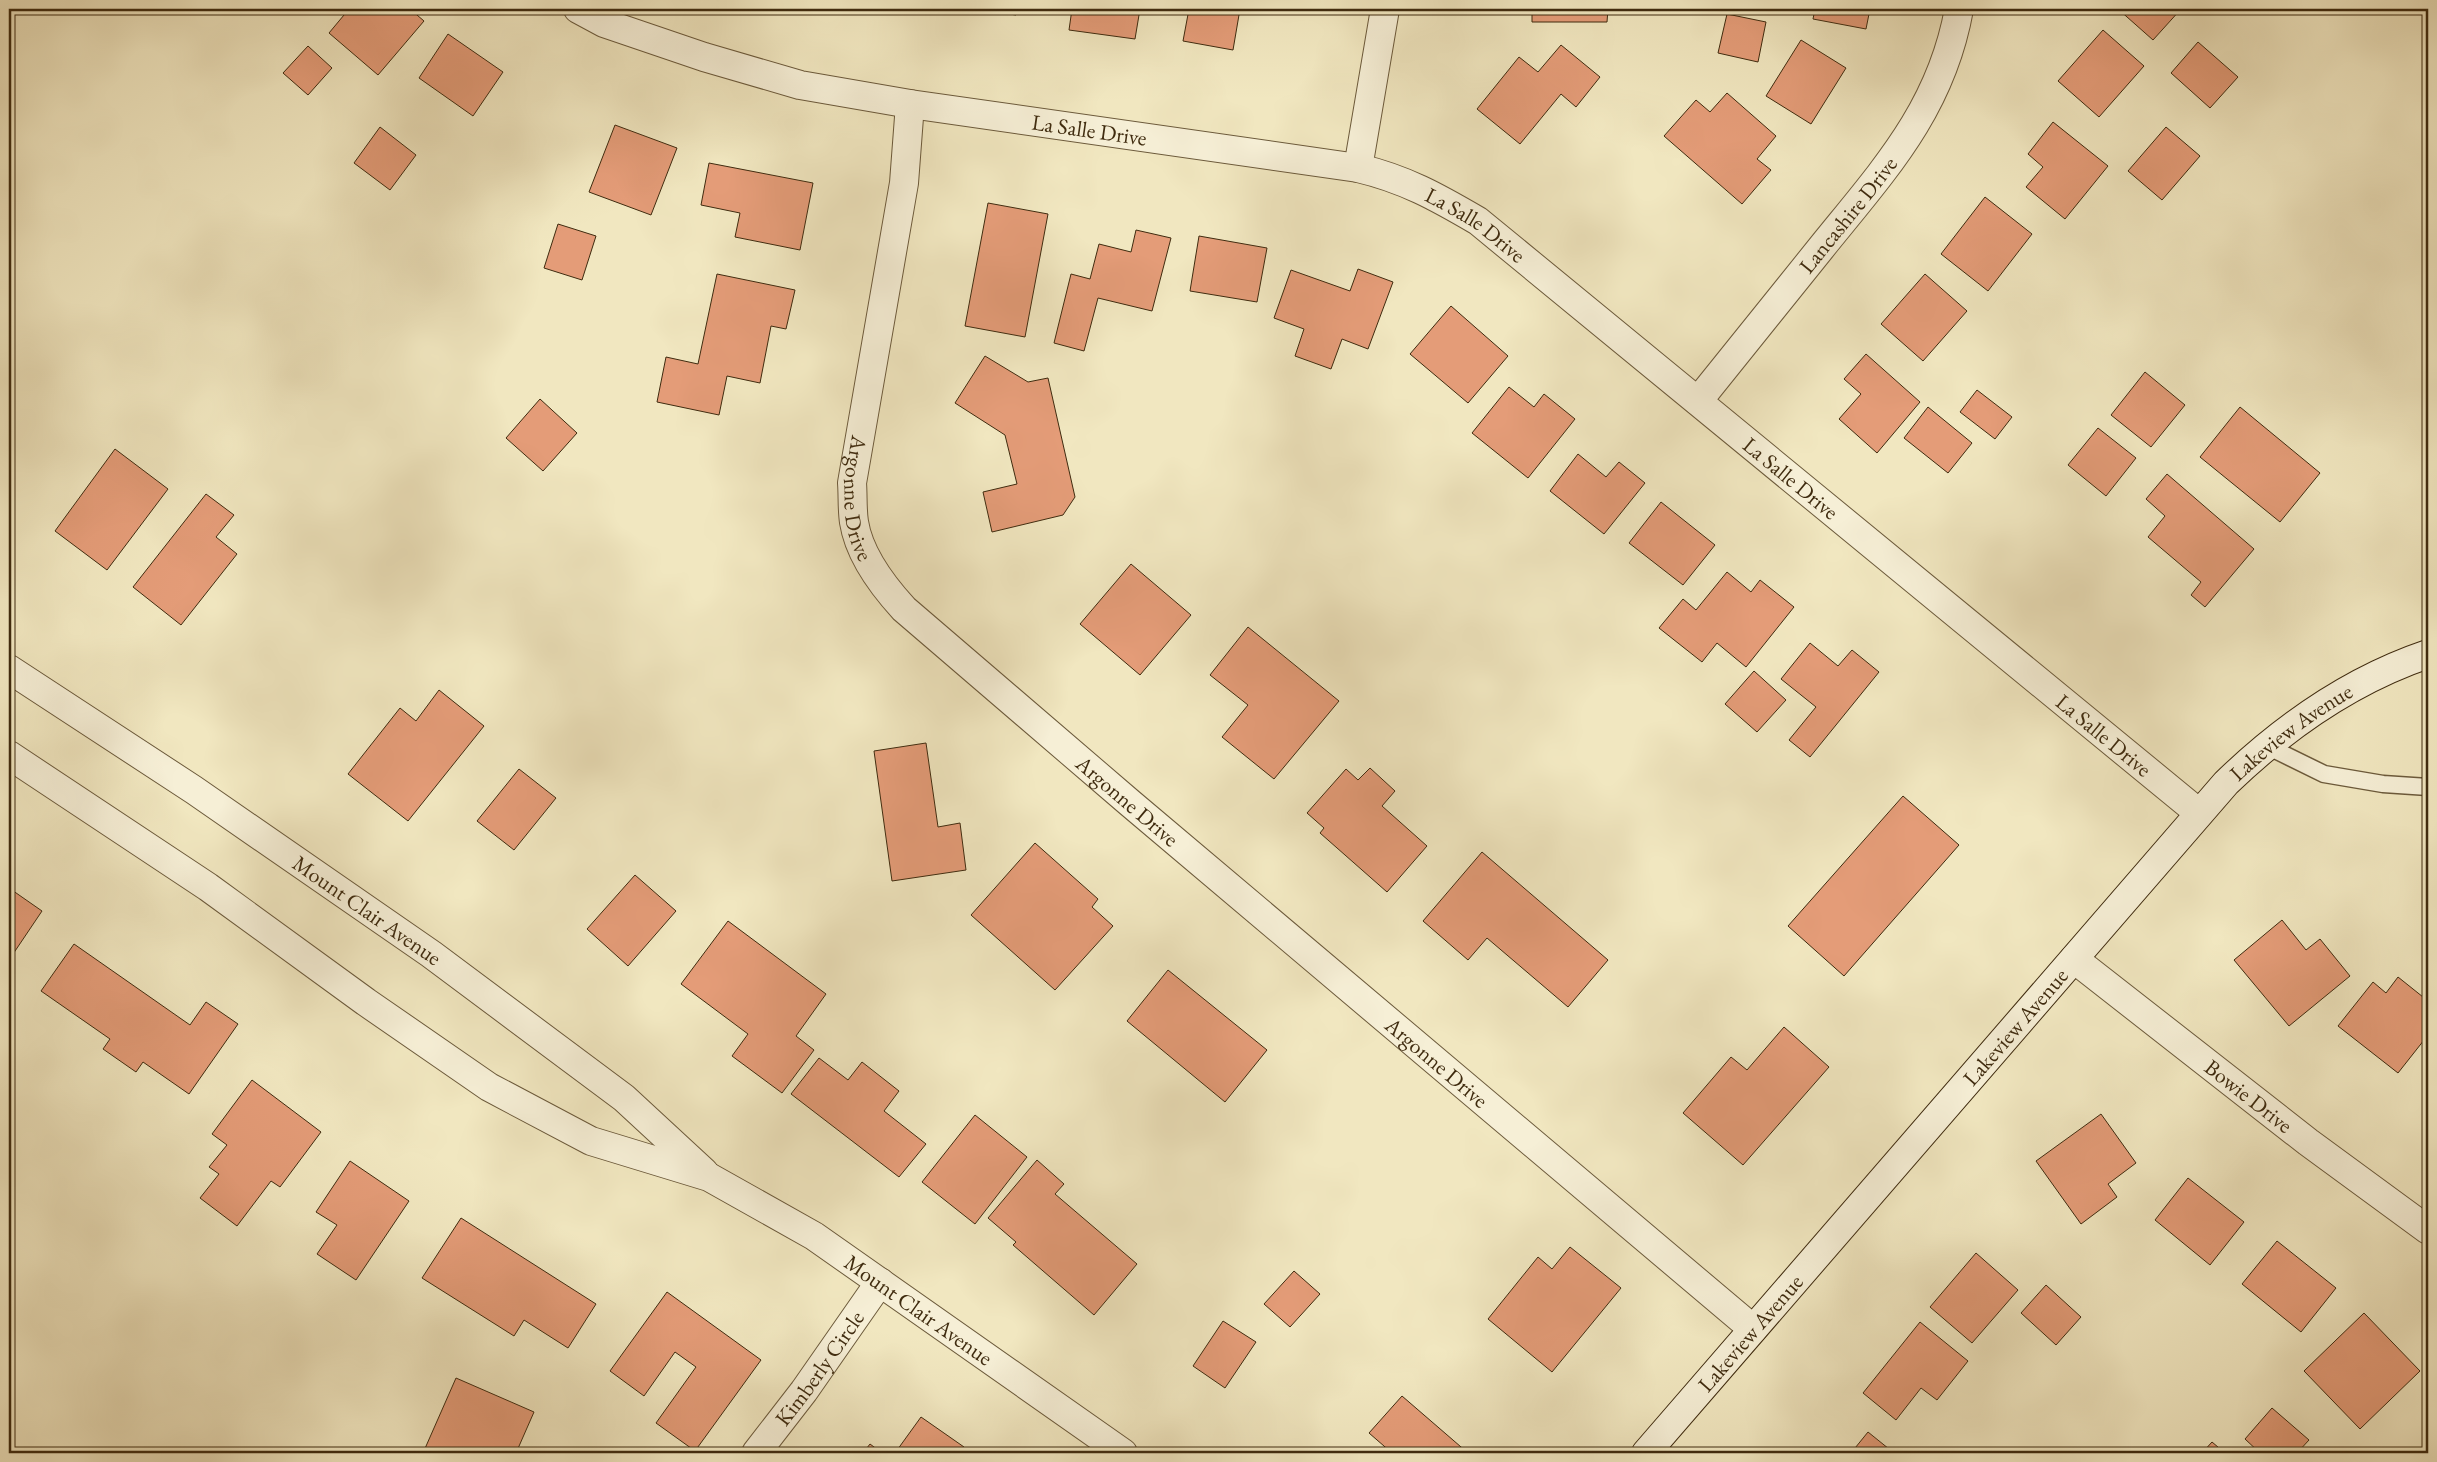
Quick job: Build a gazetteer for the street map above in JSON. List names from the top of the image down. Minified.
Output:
{"streets":{"street":["La Salle Drive","Lancashire Drive","Argonne Drive","Lakeview Avenue","Mount Clair Avenue","Bowie Drive","Kimberly Circle"]},"crossings":[["La Salle Drive","Lancashire Drive"],["La Salle Drive","Argonne Drive"],["La Salle Drive","Lakeview Avenue"],["Argonne Drive","Lakeview Avenue"],["Lakeview Avenue","Bowie Drive"],["Mount Clair Avenue","Kimberly Circle"]]}
